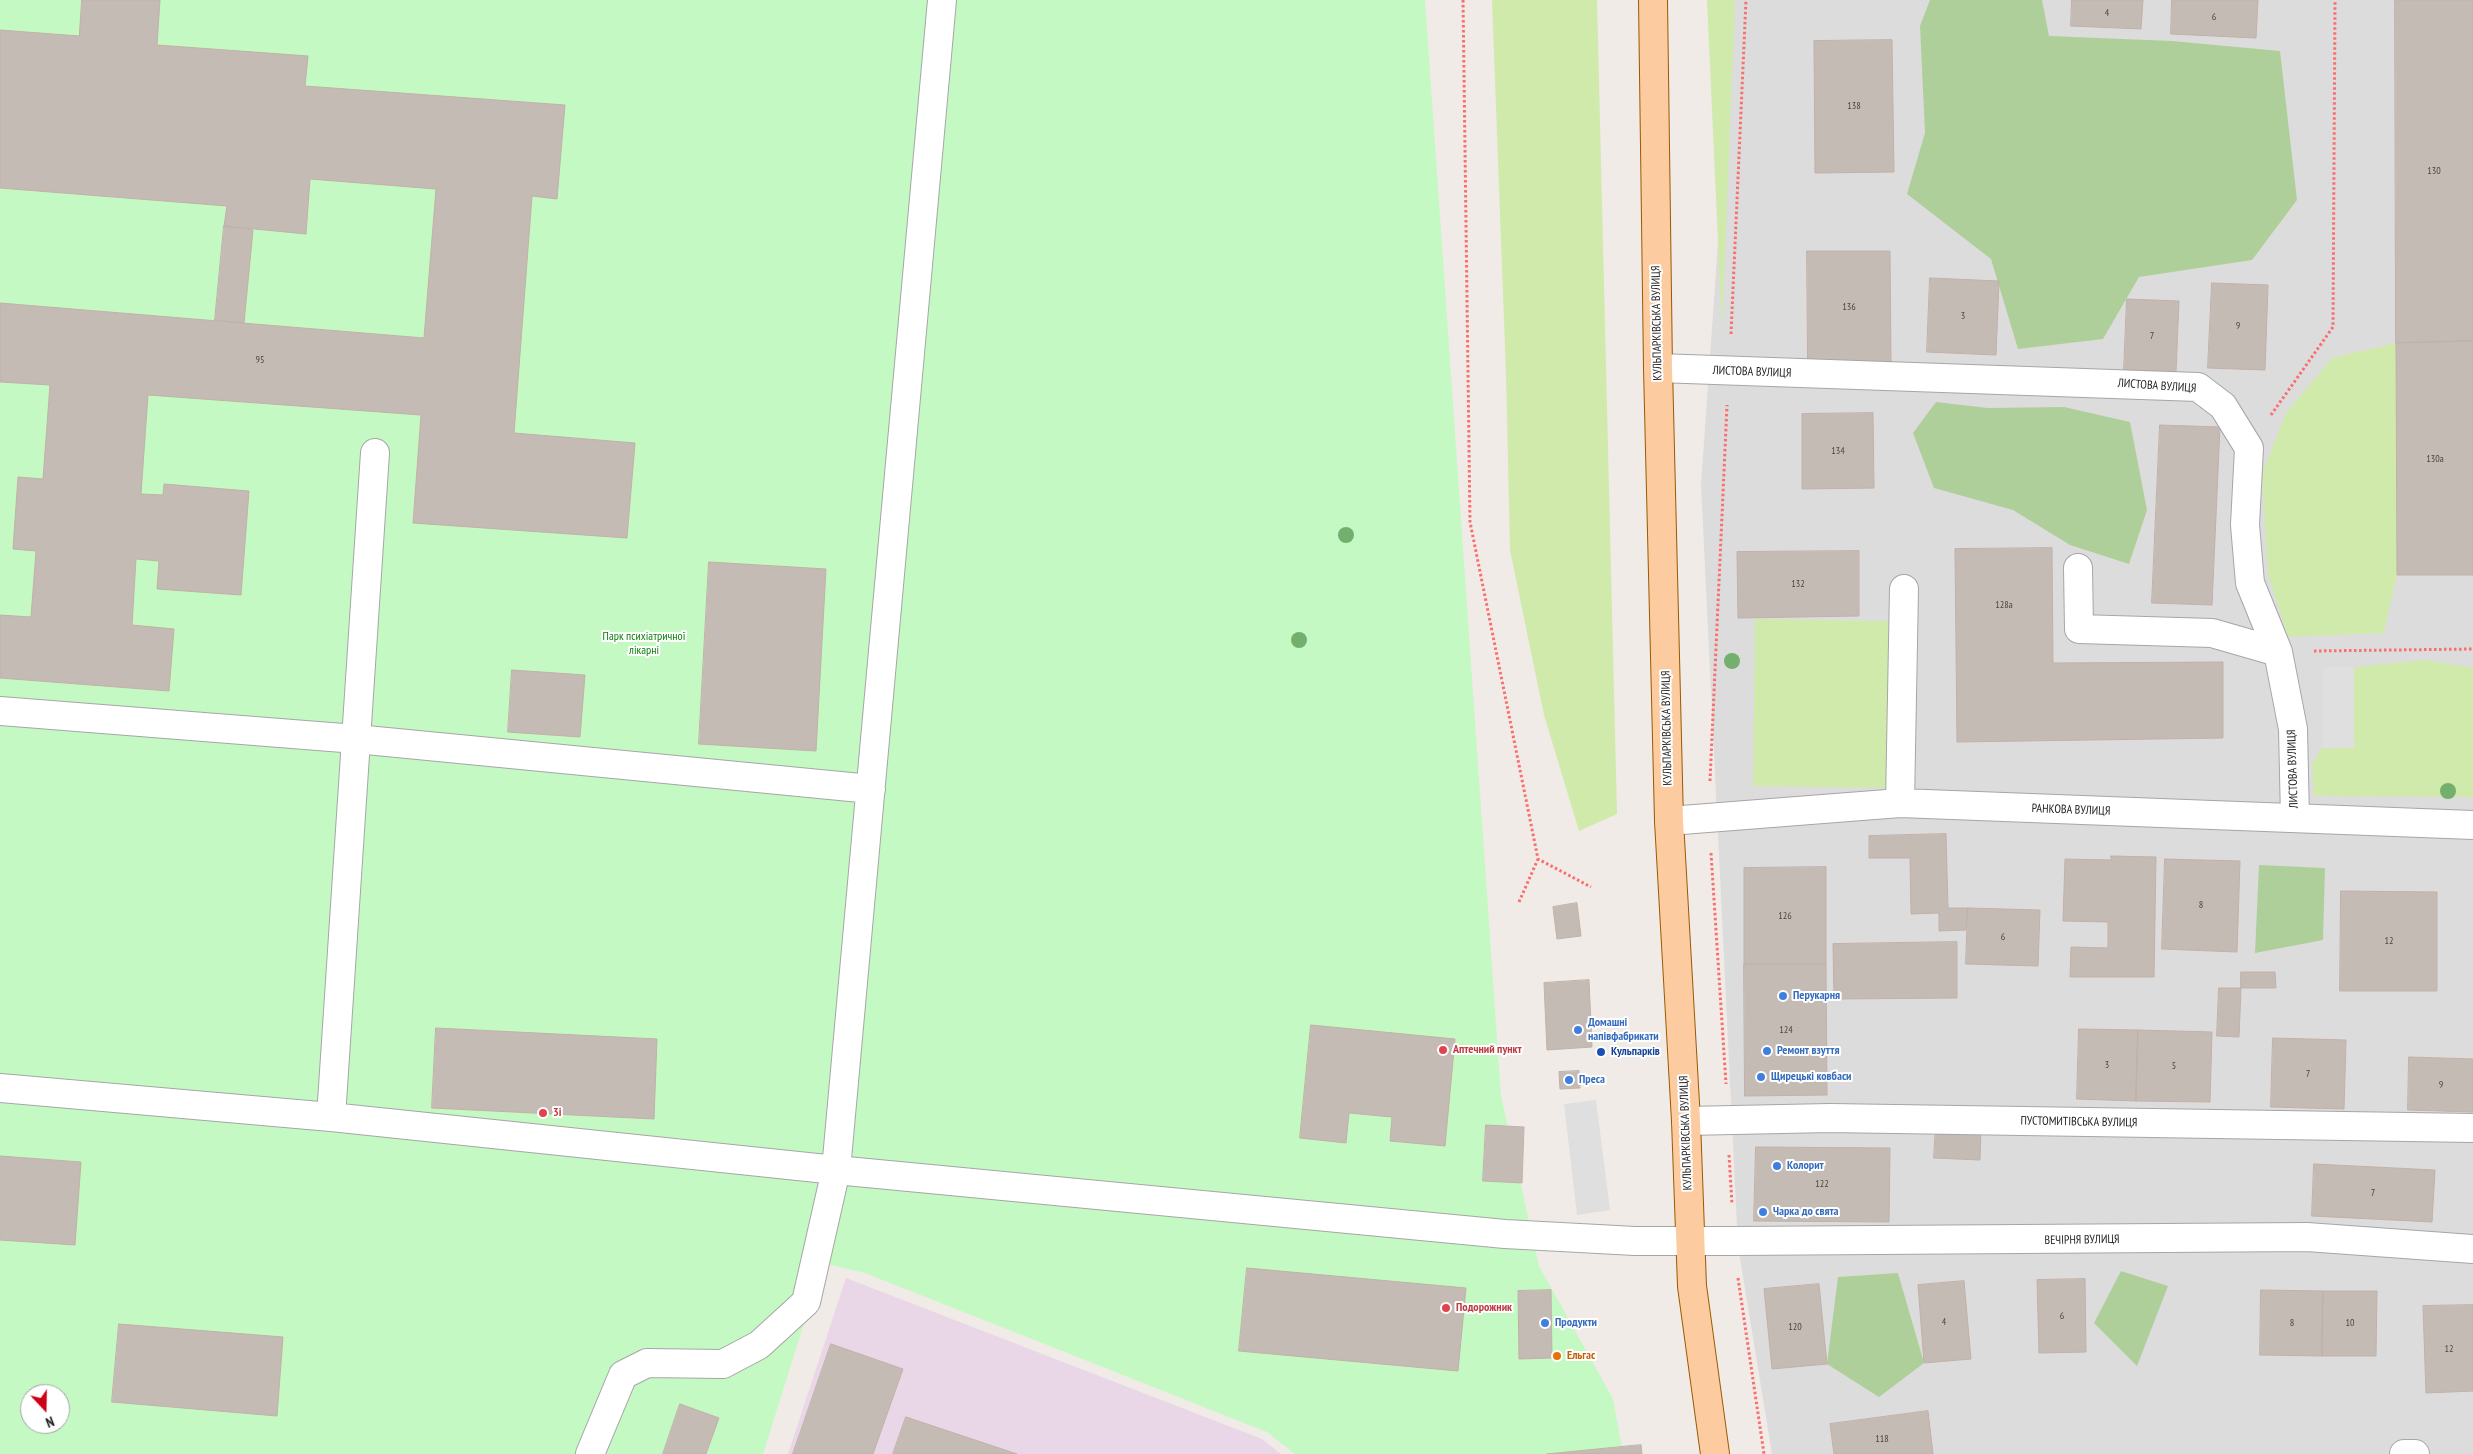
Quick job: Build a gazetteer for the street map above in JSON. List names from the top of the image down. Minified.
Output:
{"streets":{"main road":["КУЛЬПАРКІВСЬКА ВУЛИЦЯ"],"street":["ЛИСТОВА ВУЛИЦЯ","РАНКОВА ВУЛИЦЯ","ПУСТОМИТІВСЬКА ВУЛИЦЯ","ВЕЧІРНЯ ВУЛИЦЯ"]},"crossings":[["КУЛЬПАРКІВСЬКА ВУЛИЦЯ","ЛИСТОВА ВУЛИЦЯ"],["КУЛЬПАРКІВСЬКА ВУЛИЦЯ","РАНКОВА ВУЛИЦЯ"],["КУЛЬПАРКІВСЬКА ВУЛИЦЯ","ПУСТОМИТІВСЬКА ВУЛИЦЯ"],["КУЛЬПАРКІВСЬКА ВУЛИЦЯ","ВЕЧІРНЯ ВУЛИЦЯ"],["ЛИСТОВА ВУЛИЦЯ","РАНКОВА ВУЛИЦЯ"]],"parks":["Парк психіатричної лікарні"],"places":["Перукарня","Домашні напівфабрикати","Аптечний пункт","Ремонт взуття","Кульпарків","Щирецькі ковбаси","Преса","3і","Колорит","Чарка до свята","Подорожник","Продукти","Ельгас"],"house_numbers":["4","6","138","130","136","3","9","7","95","134","130а","132","128а","8","126","6","12","124","3","5","7","9","122","7","6","4","8","10","120","12","118"],"north":"bottom"}
